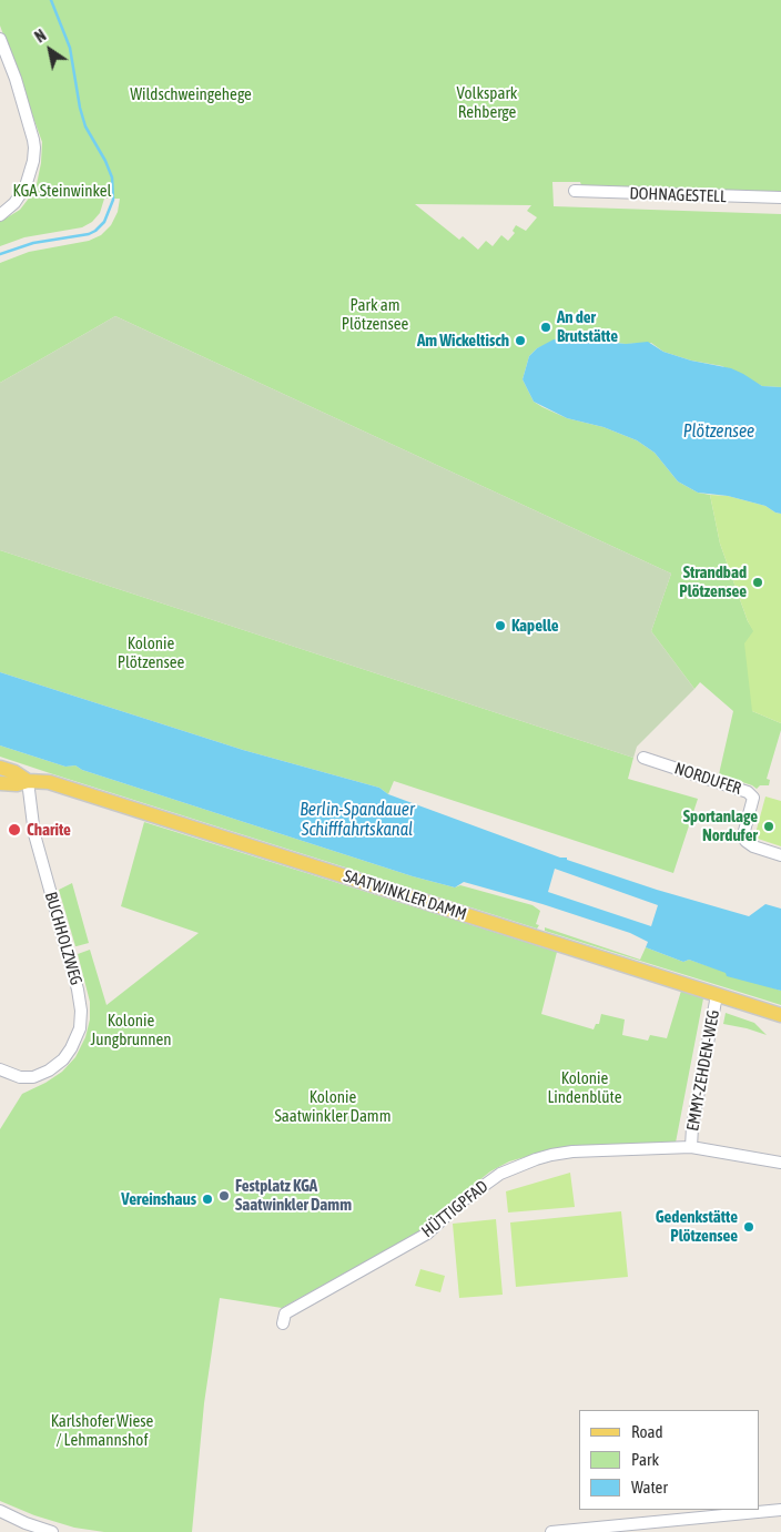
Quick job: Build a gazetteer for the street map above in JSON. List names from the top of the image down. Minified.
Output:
{"streets":{"main road":["SAATWINKLER DAMM"],"street":["DOHNAGESTELL","NORDUFER","BUCHHOLZWEG","EMMY-ZEHDEN-WEG","HÜTTIGPFAD"]},"crossings":[["SAATWINKLER DAMM","BUCHHOLZWEG"],["SAATWINKLER DAMM","EMMY-ZEHDEN-WEG"],["EMMY-ZEHDEN-WEG","HÜTTIGPFAD"]],"water":["Plötzensee","Berlin-Spandauer Schifffahrtskanal"],"parks":["Volkspark Rehberge","Wildschweingehege","KGA Steinwinkel","Park am Plötzensee","Kolonie Plötzensee","Kolonie Jungbrunnen","Kolonie Lindenblüte","Kolonie Saatwinkler Damm","Karlshofer Wiese / Lehmannshof"],"places":["An der Brutstätte","Am Wickeltisch","Strandbad Plötzensee","Kapelle","Sportanlage Nordufer","Charite","Festplatz KGA Saatwinkler Damm","Vereinshaus","Gedenkstätte Plötzensee"],"legend":["Road","Park","Water"],"north":"top left"}
